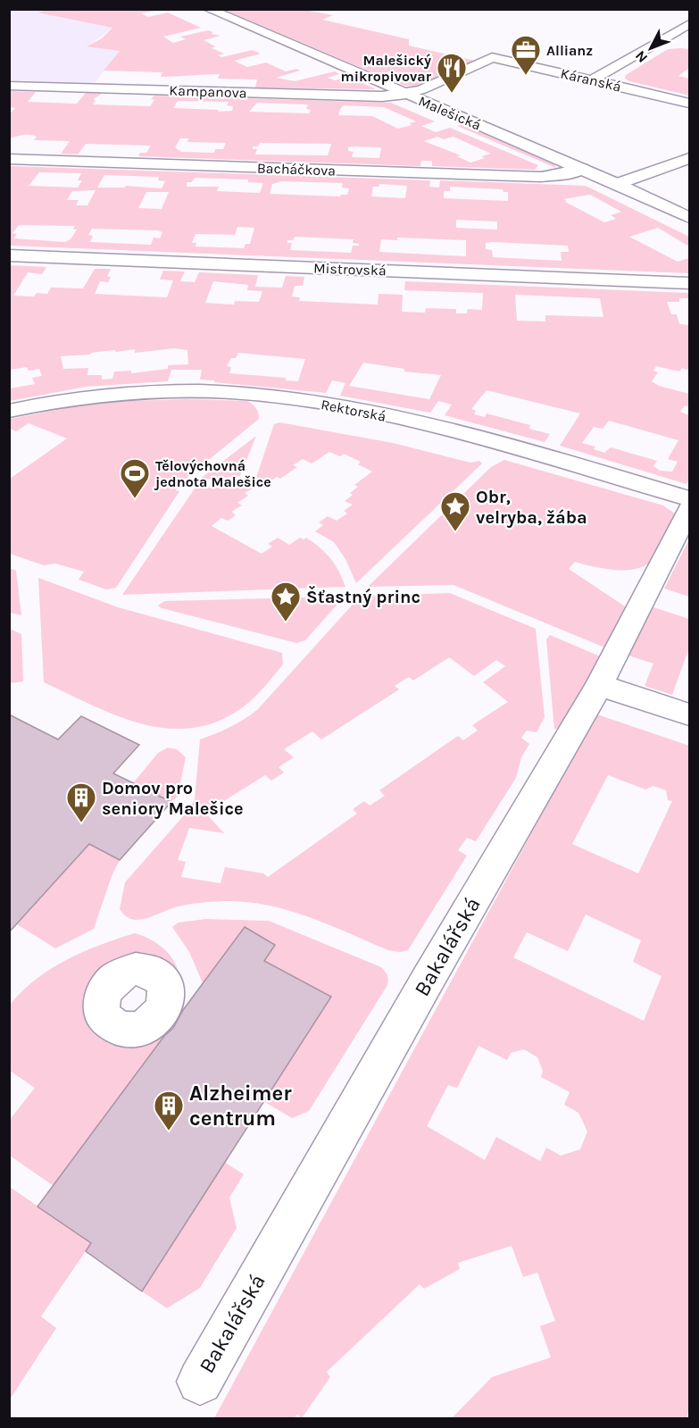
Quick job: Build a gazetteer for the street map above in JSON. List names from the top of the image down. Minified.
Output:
{"streets":{"street":["Káranská","Kampanova","Malešická","Bacháčkova","Mistrovská","Rektorská","Bakalářská"]},"crossings":[["Káranská","Kampanova"],["Kampanova","Malešická"],["Malešická","Bacháčkova"]],"places":{"office":["Allianz"],"restaurant":["Malešický mikropivovar"],"sports":["Tělovýchovná jednota Malešice"],"place":["Obr, velryba, žába","Šťastný princ"],"building":["Domov pro seniory Malešice","Alzheimer centrum"]},"north":"bottom left"}
